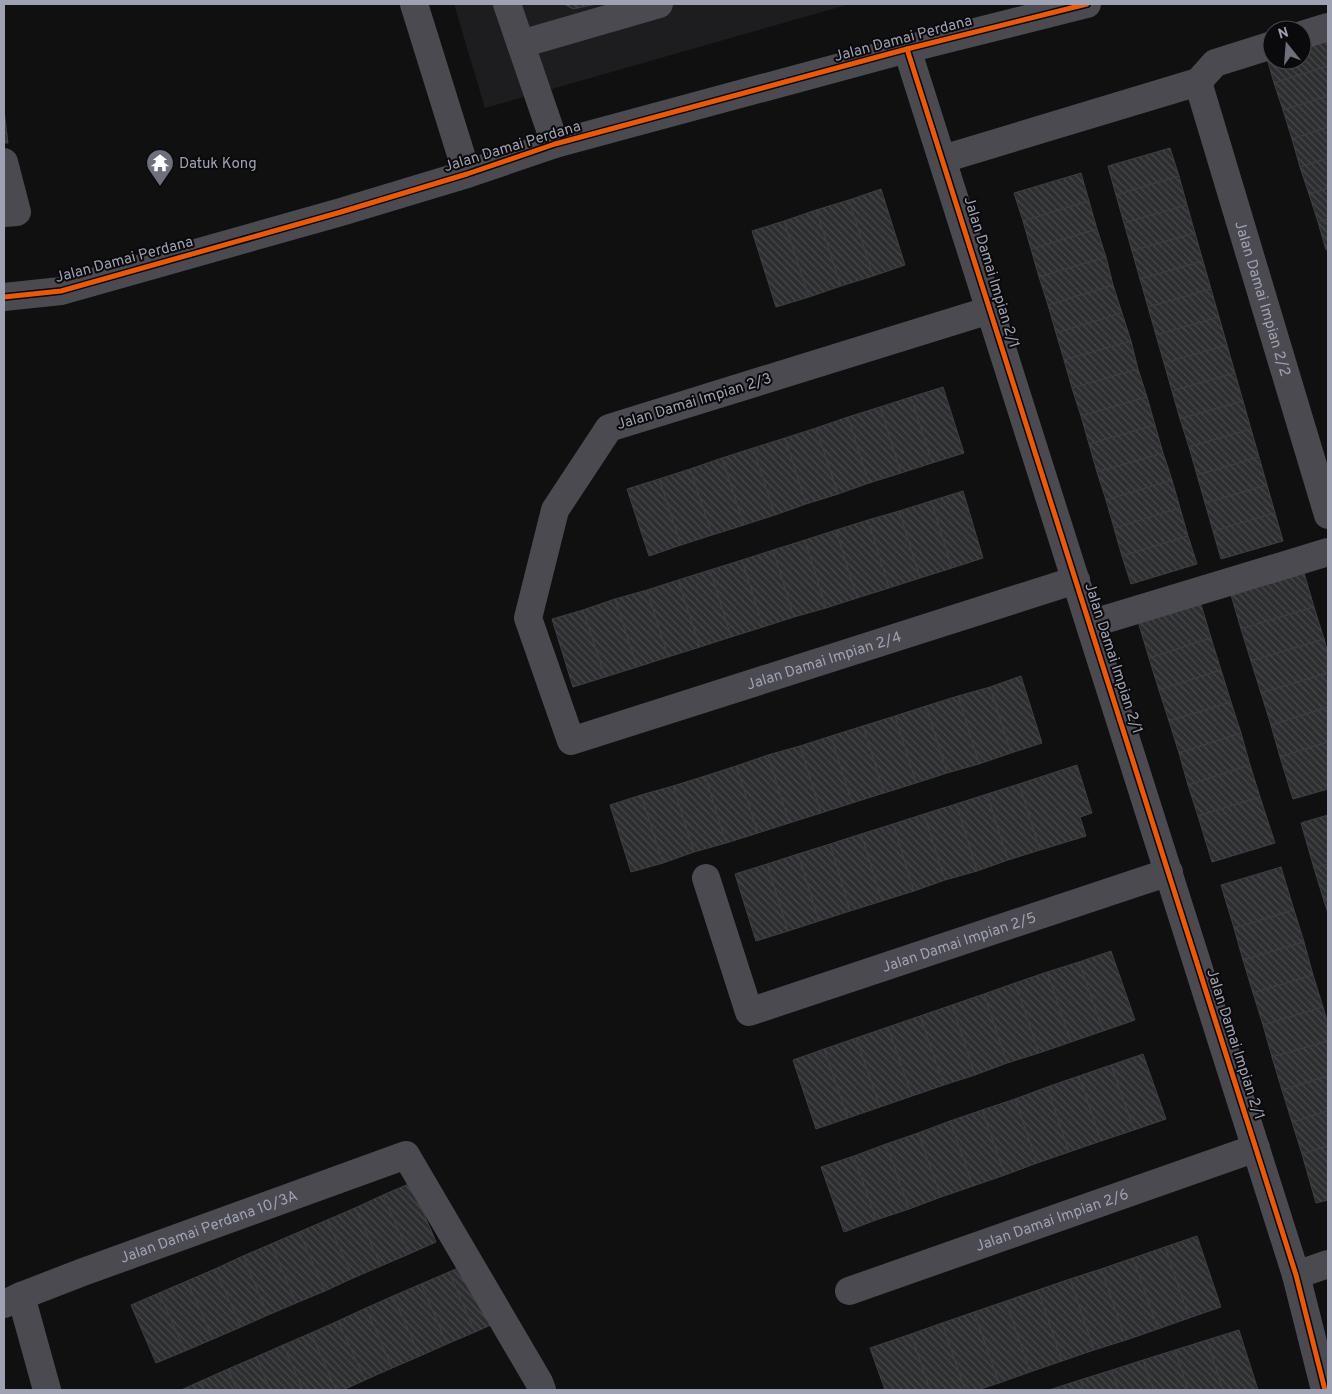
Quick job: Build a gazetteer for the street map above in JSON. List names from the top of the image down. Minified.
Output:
{"streets":{"street":["Jalan Damai Perdana","Jalan Damai Impian 2/1","Jalan Damai Impian 2/2","Jalan Damai Impian 2/3","Jalan Damai Impian 2/4","Jalan Damai Impian 2/5","Jalan Damai Impian 2/6","Jalan Damai Perdana 10/3A"]},"crossings":[["Jalan Damai Perdana","Jalan Damai Impian 2/1"],["Jalan Damai Impian 2/1","Jalan Damai Impian 2/3"],["Jalan Damai Impian 2/1","Jalan Damai Impian 2/4"],["Jalan Damai Impian 2/1","Jalan Damai Impian 2/5"],["Jalan Damai Impian 2/1","Jalan Damai Impian 2/6"],["Jalan Damai Impian 2/3","Jalan Damai Impian 2/4"]],"places":{"temple":["Datuk Kong"]},"north":"top"}
